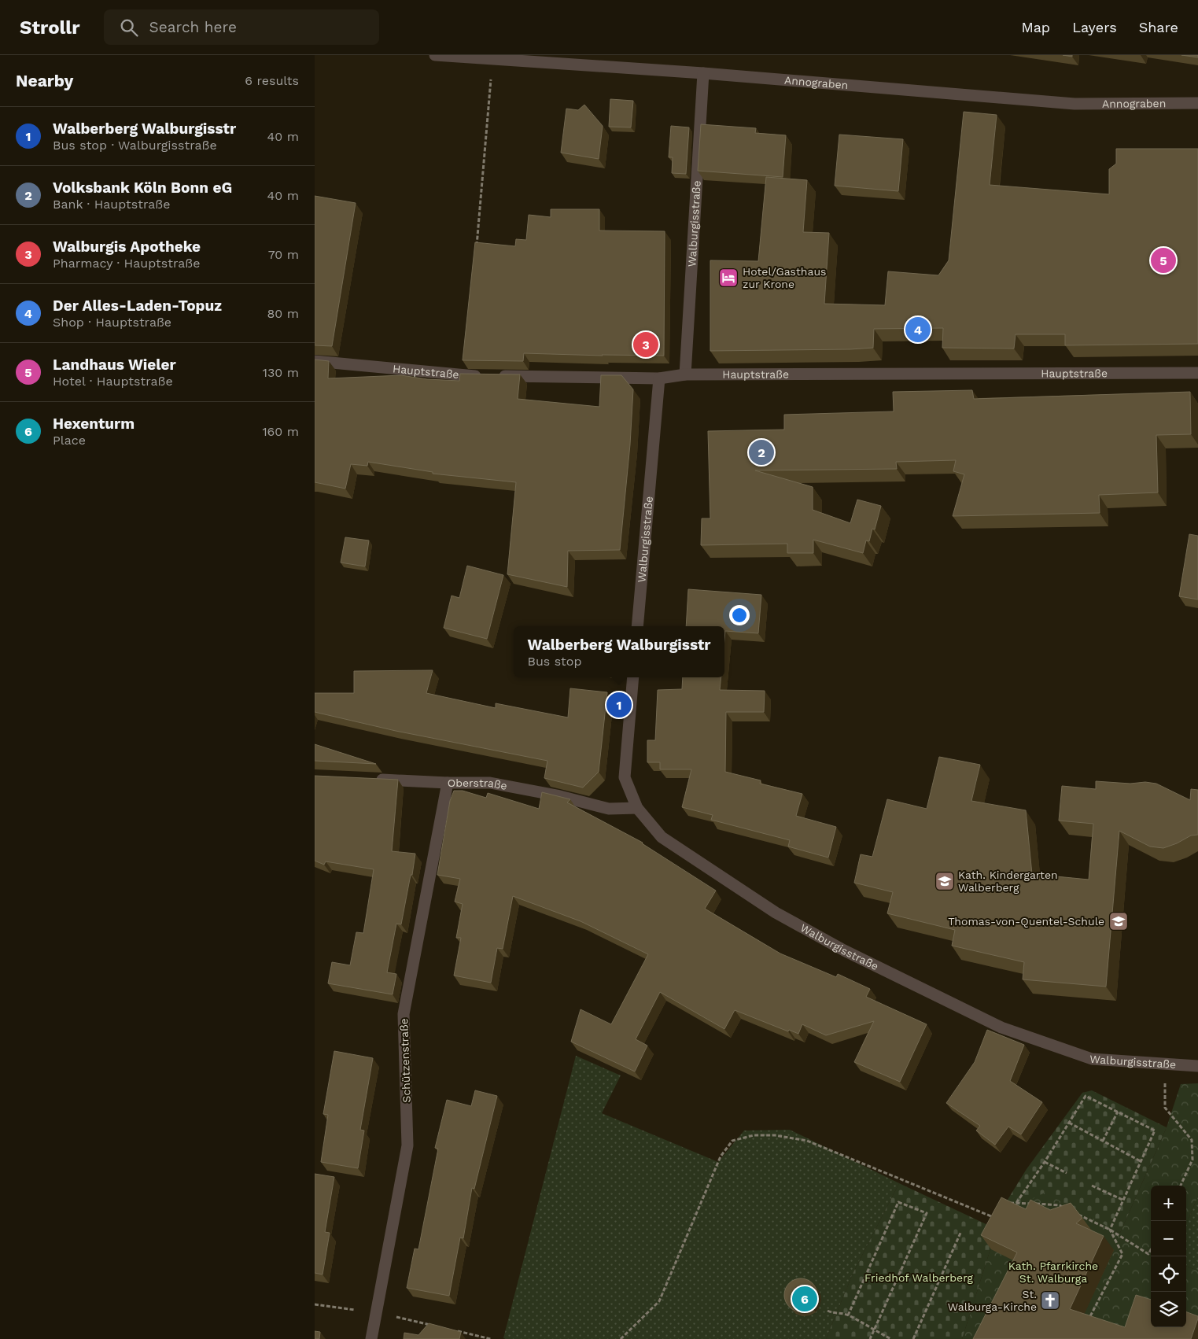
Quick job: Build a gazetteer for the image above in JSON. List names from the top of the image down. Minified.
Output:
{"streets":{"street":["Annograben","Walburgisstraße","Hauptstraße","Oberstraße","Schützenstraße"]},"crossings":[["Annograben","Walburgisstraße"],["Walburgisstraße","Hauptstraße"],["Walburgisstraße","Oberstraße"],["Oberstraße","Schützenstraße"]],"parks":["Kath. Pfarrkirche St. Walburga","Friedhof Walberberg"],"places":{"hotel":["Hotel/Gasthaus zur Krone"],"school or university":["Kath. Kindergarten Walberberg","Thomas-von-Quentel-Schule"],"church":["St. Walburga-Kirche"]},"page":{"header":"Strollr","search":"Search here","nav":["Map","Layers","Share"],"heading":["Nearby","6 results"],"list":[{"mark":"1","name":"Walberberg Walburgisstr","note":"Bus stop · Walburgisstraße","value":"40 m"},{"mark":"2","name":"Volksbank Köln Bonn eG","note":"Bank · Hauptstraße","value":"40 m"},{"mark":"3","name":"Walburgis Apotheke","note":"Pharmacy · Hauptstraße","value":"70 m"},{"mark":"4","name":"Der Alles-Laden-Topuz","note":"Shop · Hauptstraße","value":"80 m"},{"mark":"5","name":"Landhaus Wieler","note":"Hotel · Hauptstraße","value":"130 m"},{"mark":"6","name":"Hexenturm","note":"Place","value":"160 m"}],"pins":["5","4","3","2","1","6"],"popup":["Walberberg Walburgisstr","Bus stop"],"map_buttons":["+","−"]}}
